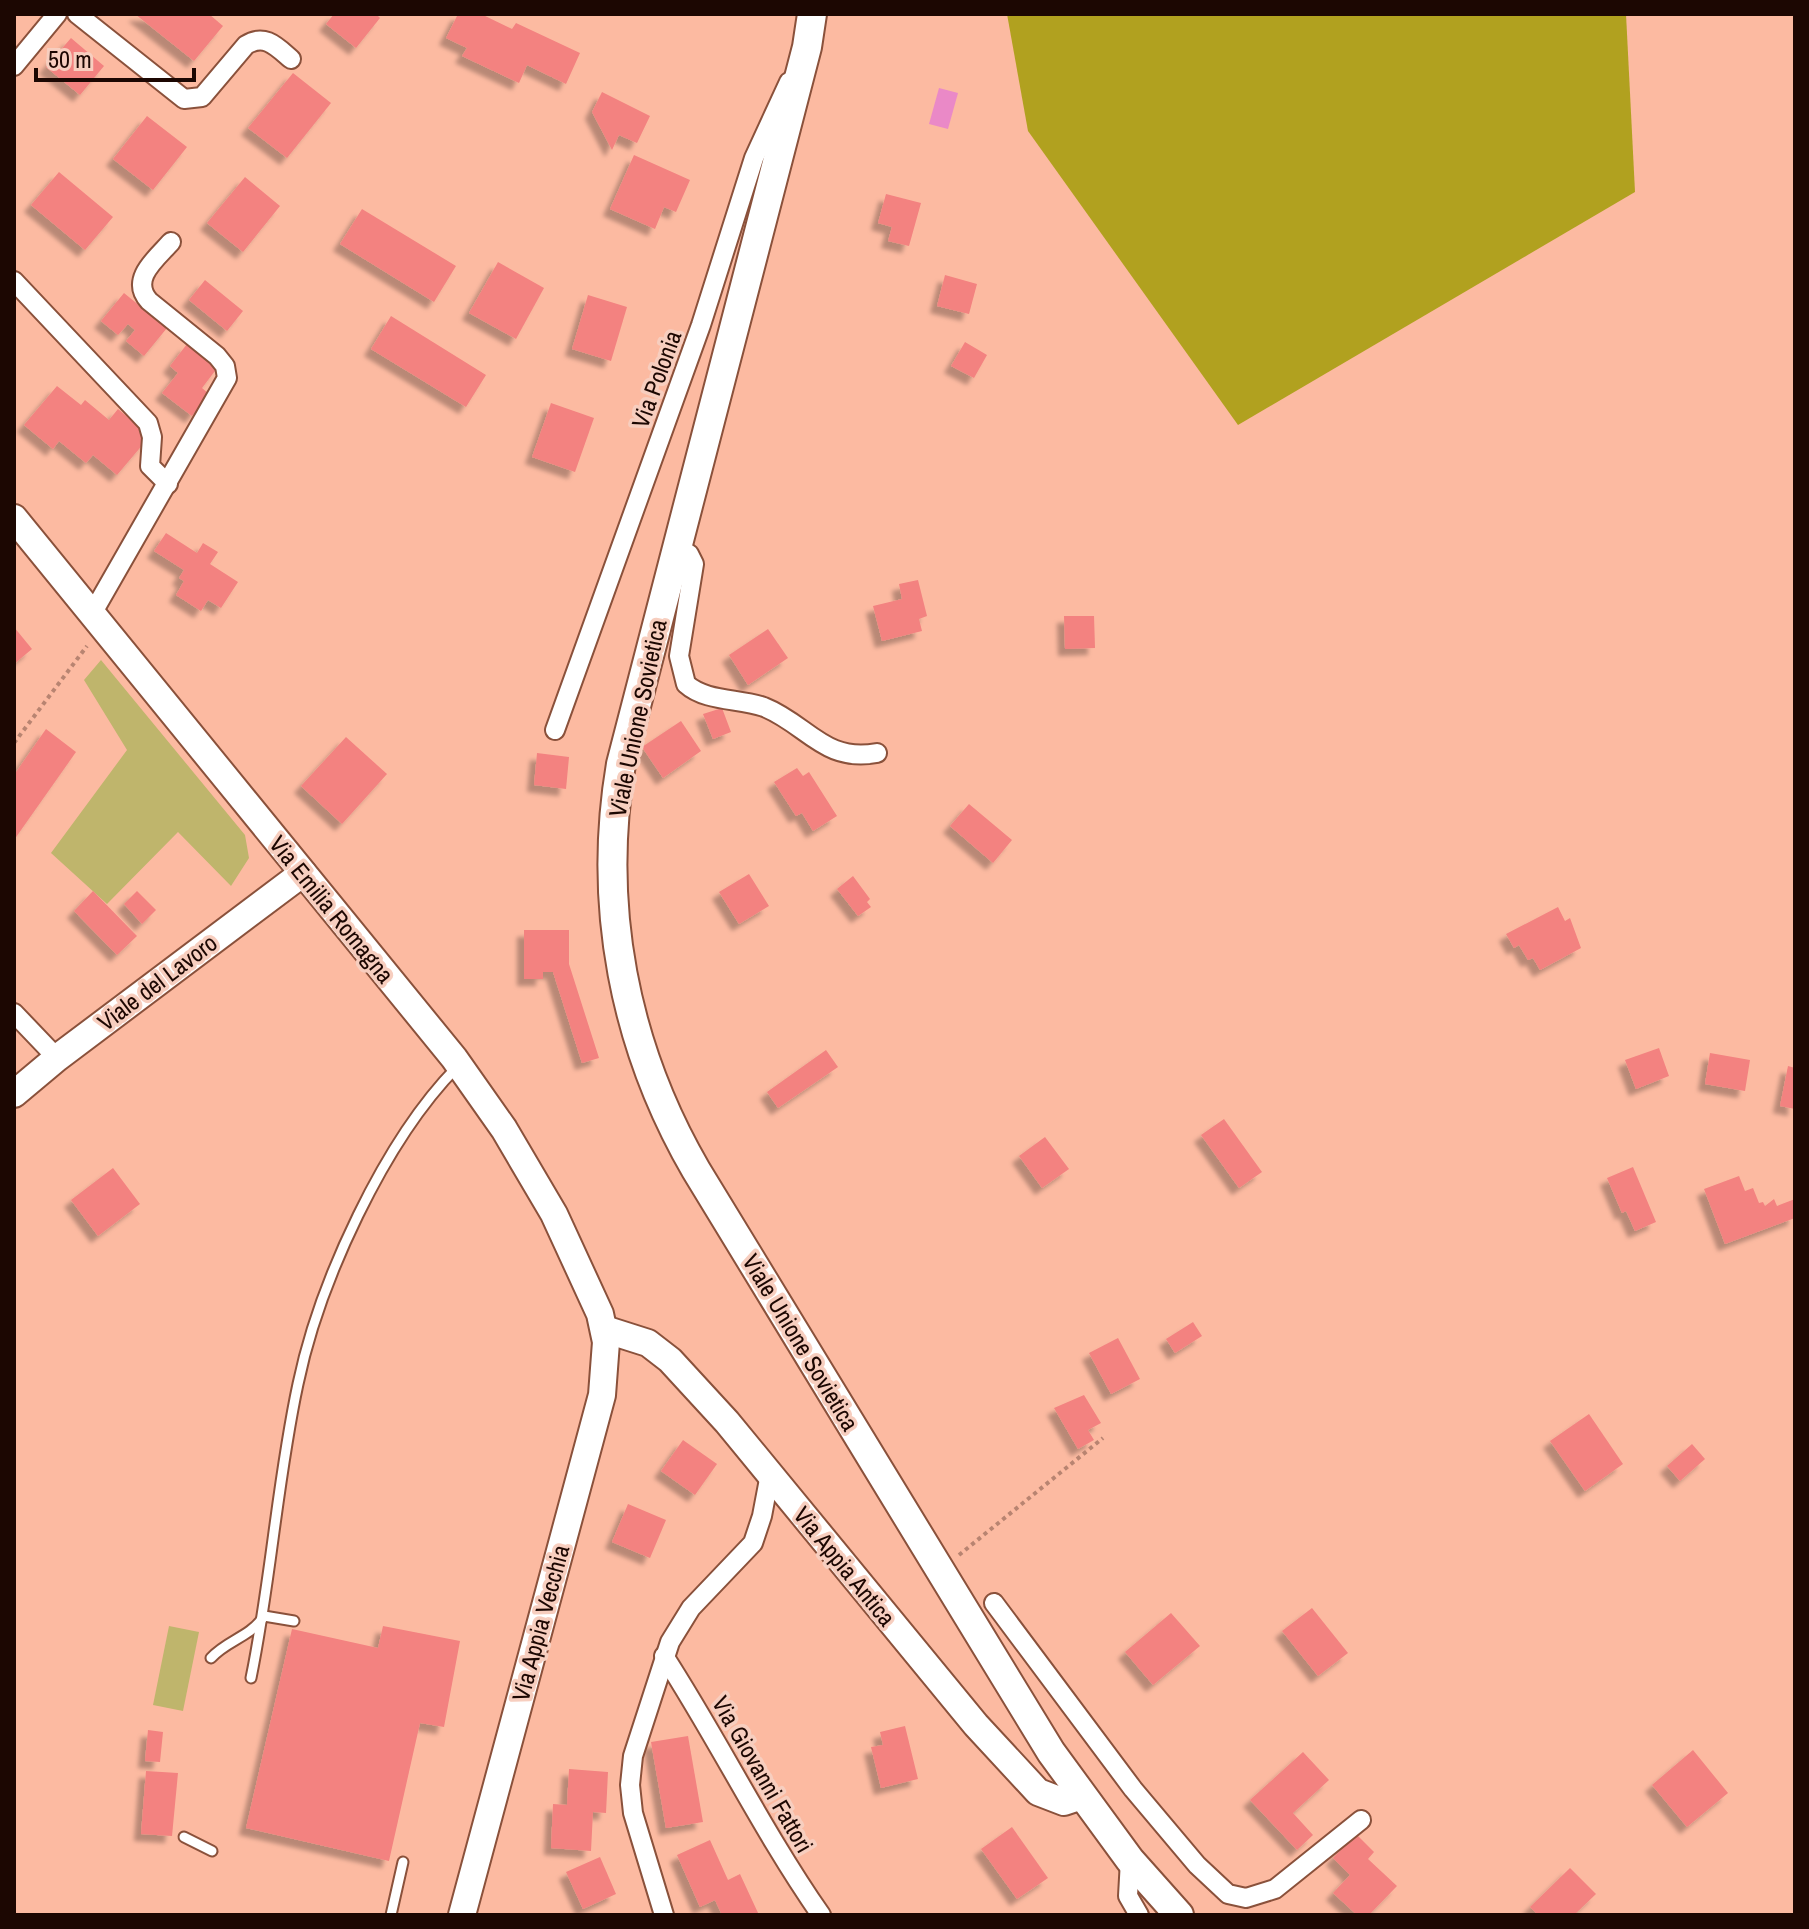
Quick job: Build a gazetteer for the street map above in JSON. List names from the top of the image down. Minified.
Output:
{"streets":{"main road":["Viale Unione Sovietica","Via Emilia Romagna","Viale del Lavoro","Via Appia Antica","Via Appia Vecchia"],"street":["Via Polonia","Via Giovanni Fattori"]},"crossings":[["Via Polonia","Viale Unione Sovietica"],["Viale Unione Sovietica","Via Appia Antica"],["Via Emilia Romagna","Viale del Lavoro"],["Via Emilia Romagna","Via Appia Antica"],["Via Emilia Romagna","Via Appia Vecchia"],["Via Appia Antica","Via Appia Vecchia"]],"scale_bar":"50 m"}
